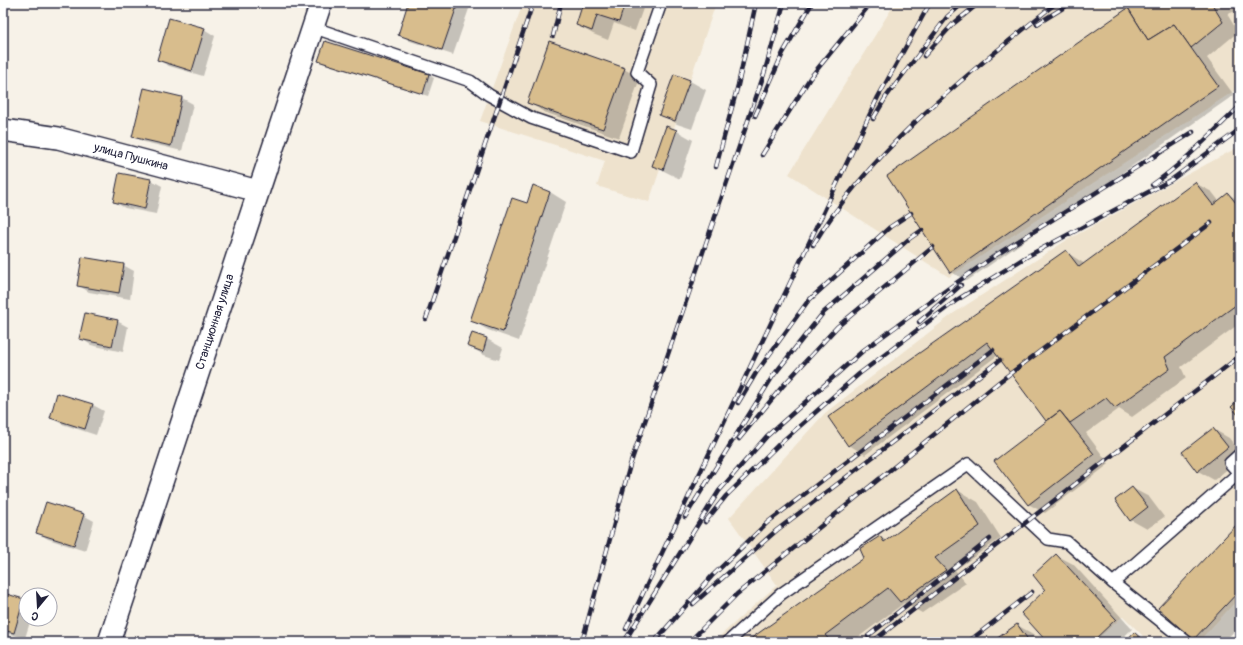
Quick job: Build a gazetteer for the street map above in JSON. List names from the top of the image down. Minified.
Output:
{"streets":{"street":["улица Пушкина","Станционная улица"]},"crossings":[["улица Пушкина","Станционная улица"]],"north":"bottom"}
